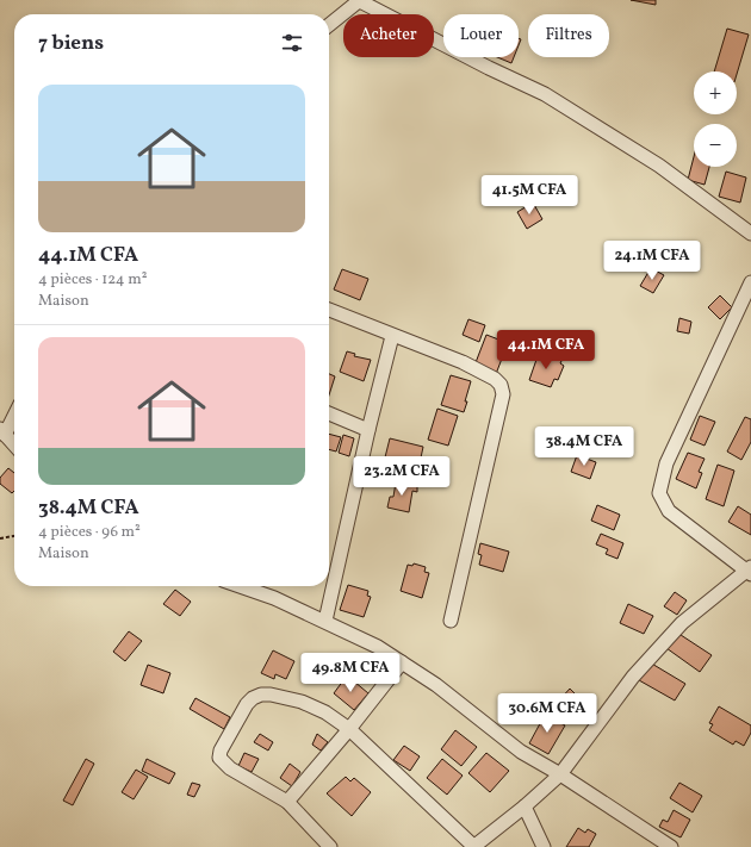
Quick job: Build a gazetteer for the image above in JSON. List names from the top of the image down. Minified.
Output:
{"page":{"chip":["Acheter","Louer","Filtres"],"heading":"7 biens","map_buttons":["+","−"],"list":[{"name":"44.1M CFA","note":"4 pièces · 124 m² · Maison"},{"name":"38.4M CFA","note":"4 pièces · 96 m² · Maison"}],"price":["41.5M CFA","24.1M CFA","44.1M CFA","38.4M CFA","23.2M CFA","49.8M CFA","30.6M CFA"]}}
